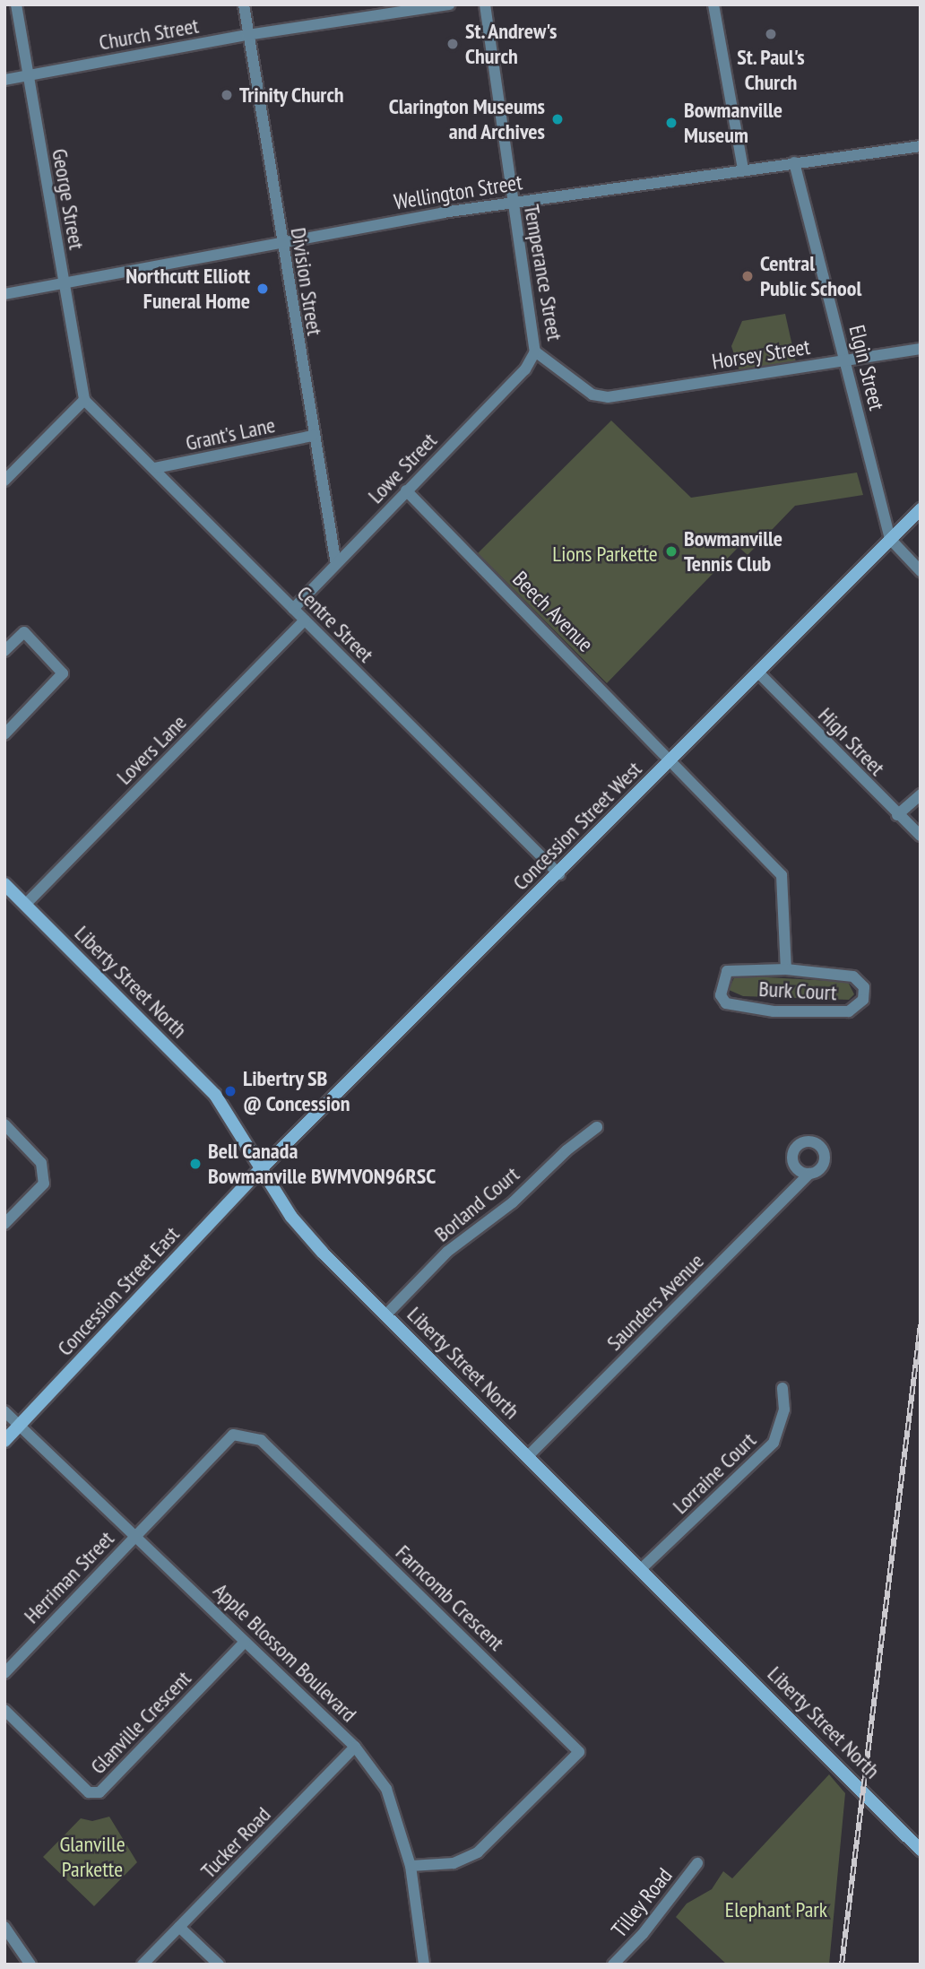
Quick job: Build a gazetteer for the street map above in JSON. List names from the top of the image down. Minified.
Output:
{"streets":{"main road":["Concession Street West","Liberty Street North","Concession Street East"],"street":["Church Street","Wellington Street","George Street","Temperance Street","Division Street","Horsey Street","Elgin Street","Grant's Lane","Lowe Street","Beech Avenue","Centre Street","High Street","Lovers Lane","Burk Court","Borland Court","Saunders Avenue","Lorraine Court","Herriman Street","Farncomb Crescent","Apple Blossom Boulevard","Glanville Crescent","Tucker Road","Tilley Road"]},"crossings":[["Church Street","George Street"],["Church Street","Division Street"],["Wellington Street","George Street"],["Wellington Street","Temperance Street"],["Wellington Street","Division Street"],["Wellington Street","Elgin Street"],["George Street","Centre Street"],["Temperance Street","Horsey Street"],["Temperance Street","Lowe Street"],["Division Street","Grant's Lane"],["Division Street","Lowe Street"],["Horsey Street","Elgin Street"],["Elgin Street","Concession Street West"],["Grant's Lane","Centre Street"],["Lowe Street","Beech Avenue"],["Lowe Street","Centre Street"],["Beech Avenue","Concession Street West"],["Beech Avenue","Burk Court"],["Centre Street","Lovers Lane"],["Centre Street","Concession Street West"],["High Street","Concession Street West"],["Lovers Lane","Liberty Street North"],["Concession Street West","Liberty Street North"],["Concession Street West","Burk Court"],["Concession Street West","Concession Street East"],["Liberty Street North","Borland Court"],["Liberty Street North","Concession Street East"],["Liberty Street North","Saunders Avenue"],["Liberty Street North","Lorraine Court"],["Concession Street East","Apple Blossom Boulevard"],["Herriman Street","Farncomb Crescent"],["Herriman Street","Apple Blossom Boulevard"],["Farncomb Crescent","Apple Blossom Boulevard"],["Apple Blossom Boulevard","Glanville Crescent"],["Apple Blossom Boulevard","Tucker Road"]],"parks":["Lions Parkette","Glanville Parkette","Elephant Park"],"places":["St. Paul's Church","St. Andrew's Church","Trinity Church","Clarington Museums and Archives","Bowmanville Museum","Central Public School","Northcutt Elliott Funeral Home","Bowmanville Tennis Club","Libertry SB @ Concession","Bell Canada Bowmanville BWMVON96RSC"]}
